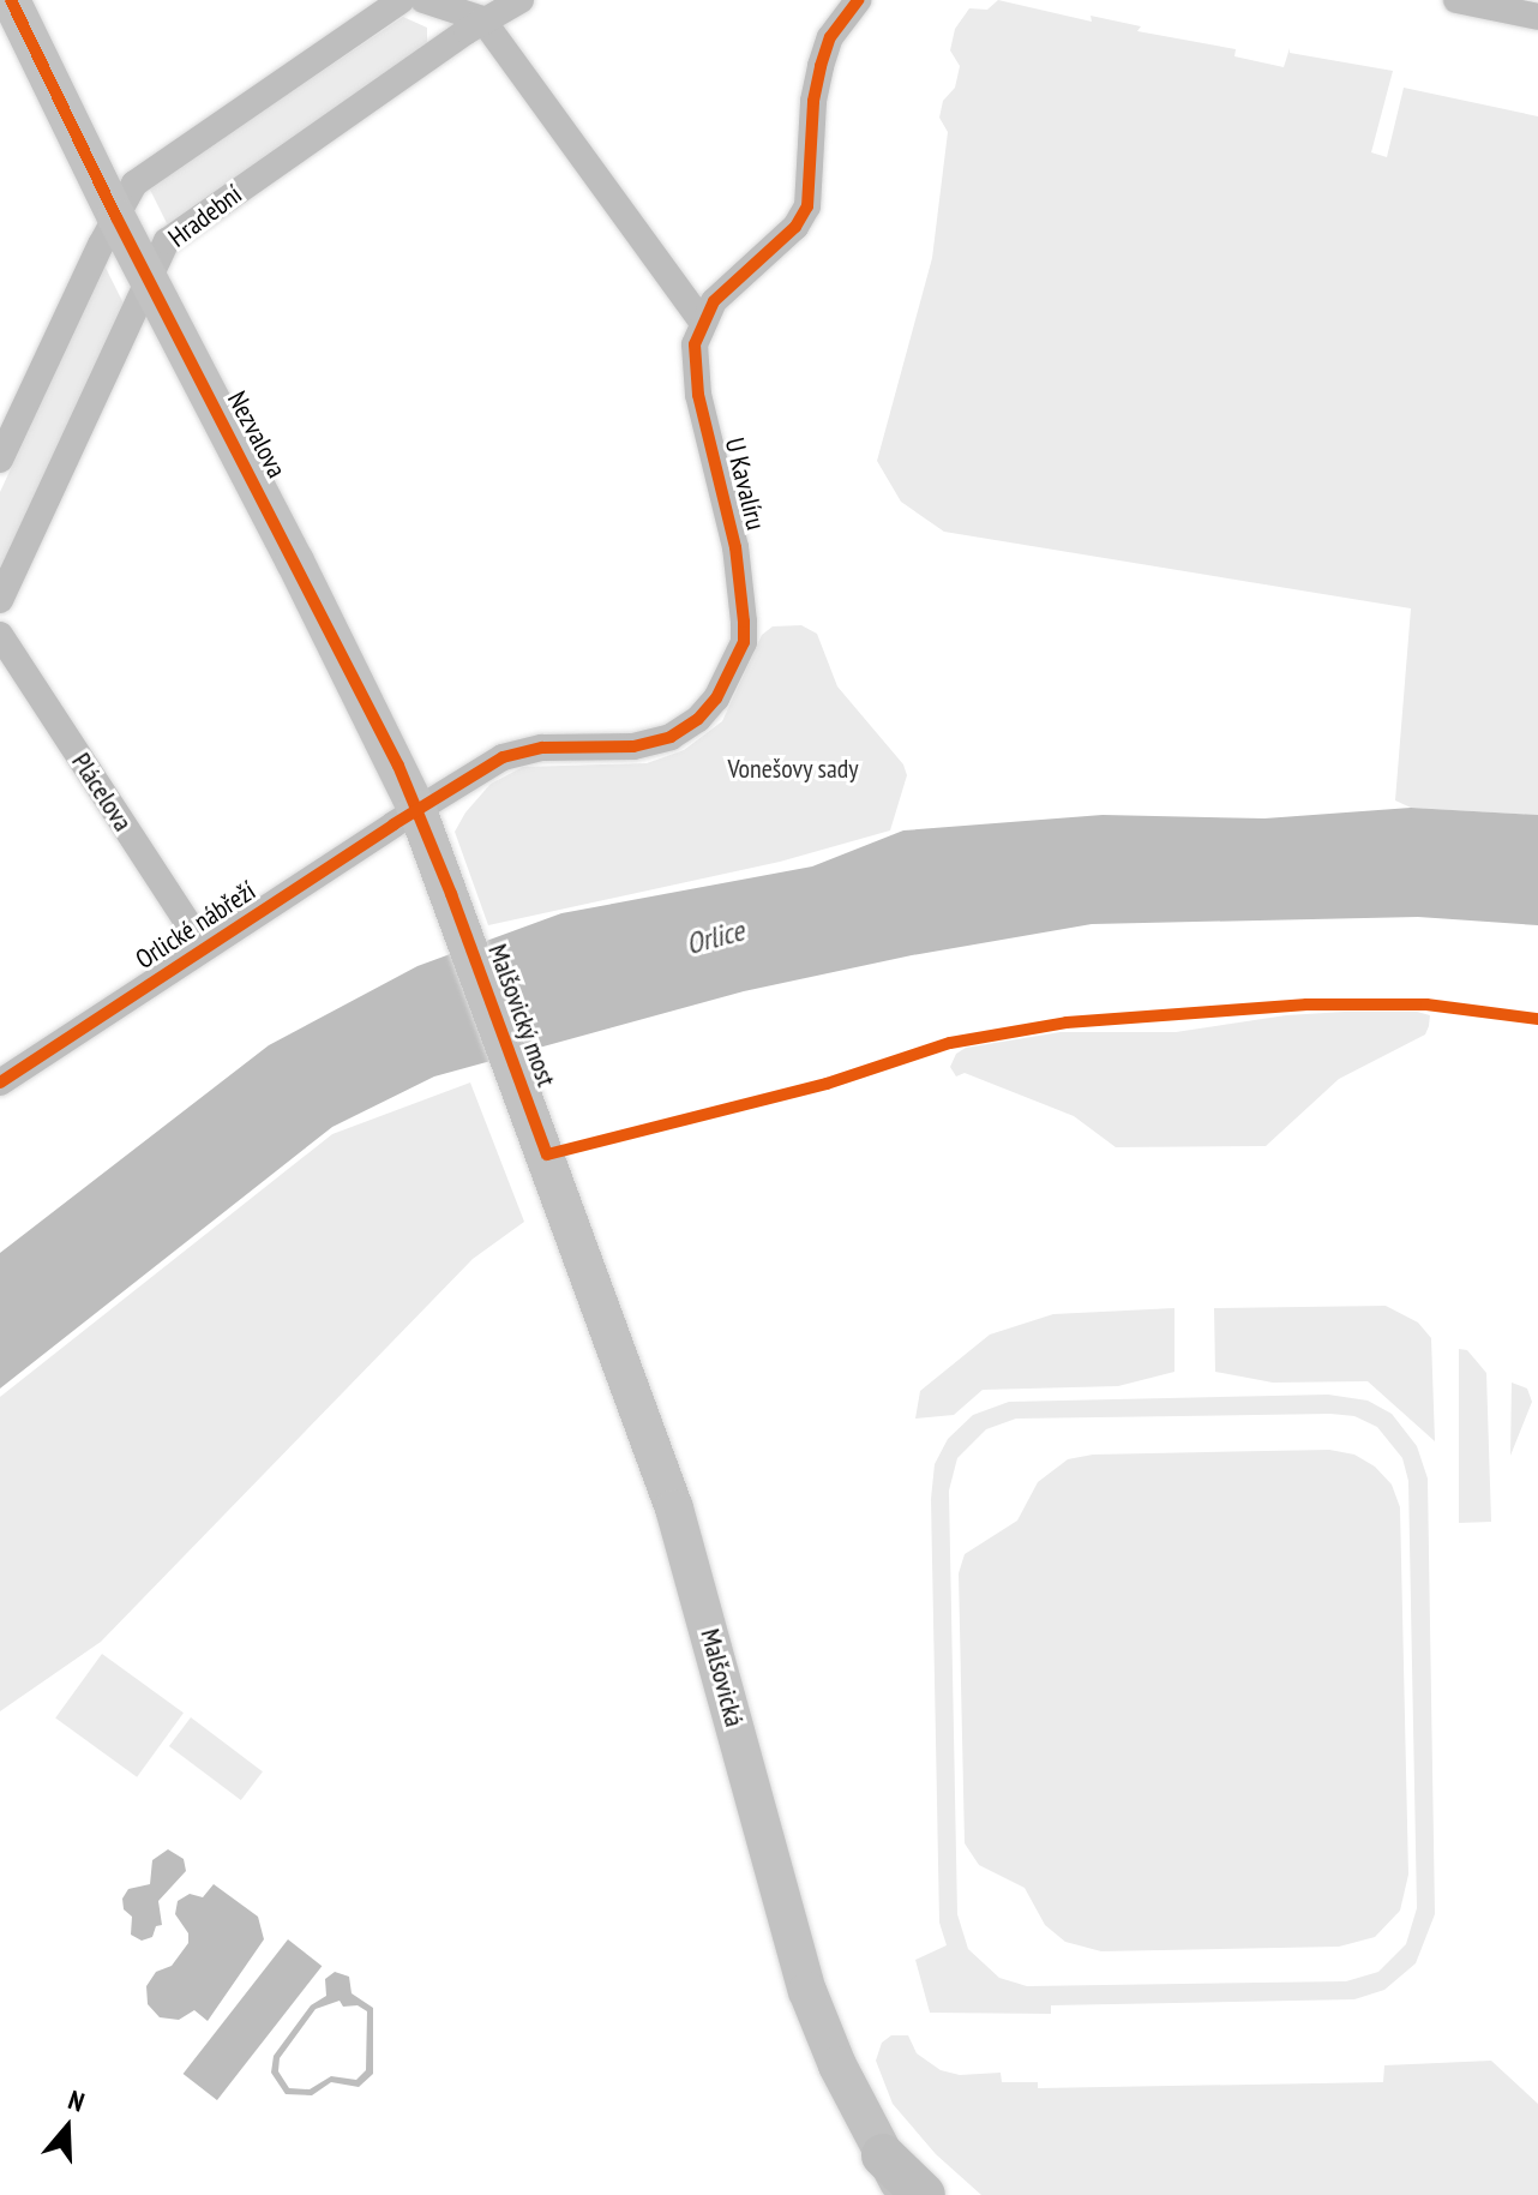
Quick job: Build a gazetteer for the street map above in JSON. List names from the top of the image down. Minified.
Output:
{"streets":{"street":["Hradební","Nezvalova","U Kavalíru","Plácelova","Orlické nábřeží","Malšovický most","Malšovická"]},"crossings":[["Hradební","Nezvalova"],["Nezvalova","U Kavalíru"],["Nezvalova","Orlické nábřeží"],["Nezvalova","Malšovický most"],["U Kavalíru","Orlické nábřeží"],["Plácelova","Orlické nábřeží"],["Malšovický most","Malšovická"]],"water":["Orlice"],"parks":["Vonešovy sady"],"north":"top"}
